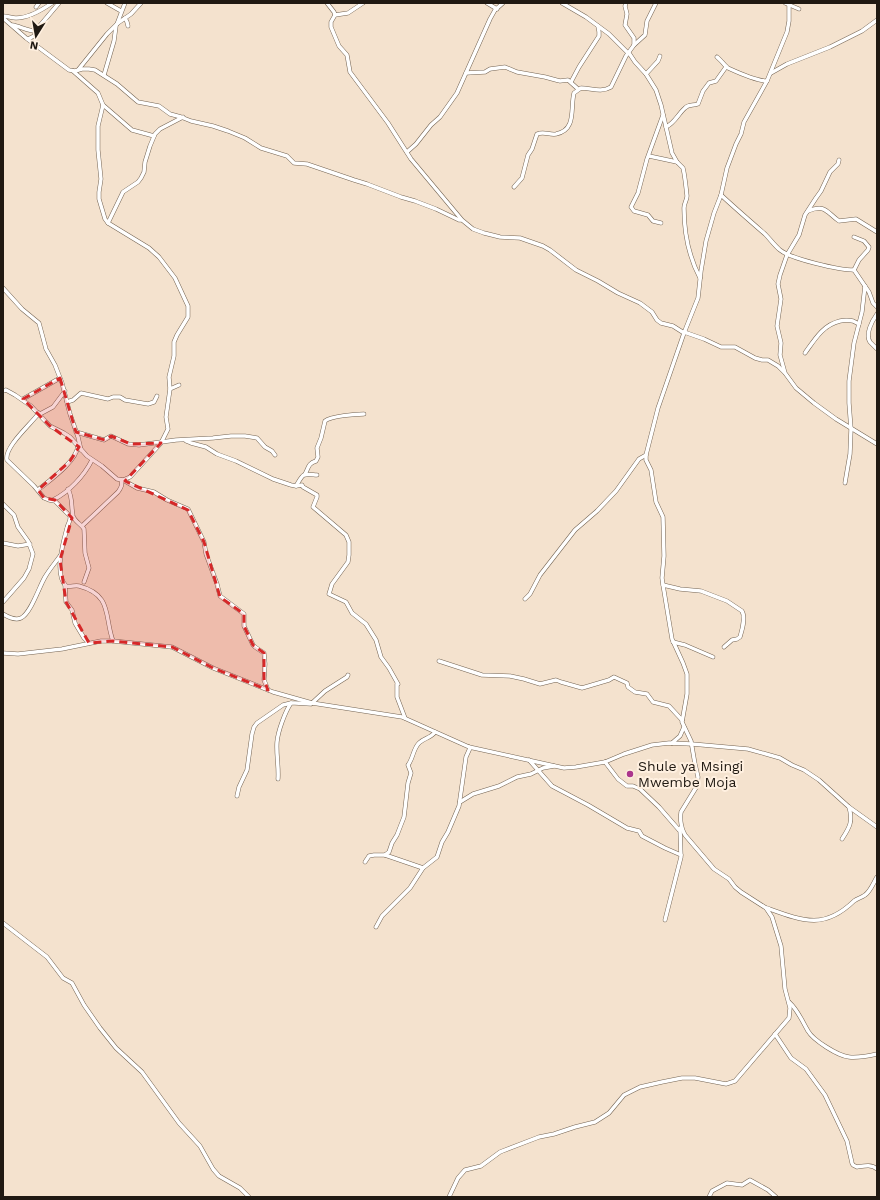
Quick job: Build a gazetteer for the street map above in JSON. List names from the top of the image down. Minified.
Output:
{"places":["Shule ya Msingi Mwembe Moja"],"north":"bottom"}
